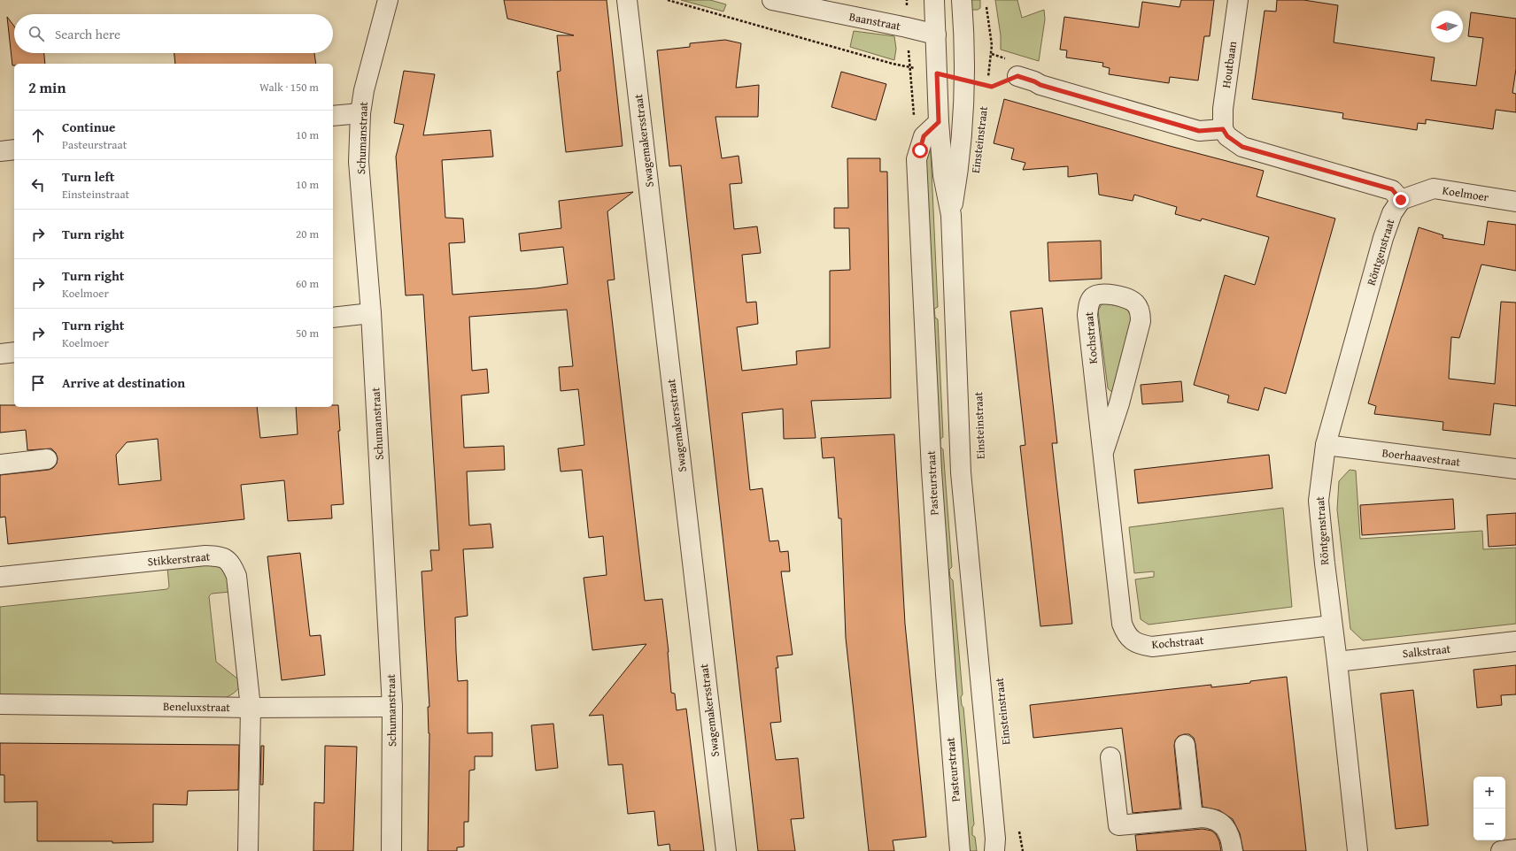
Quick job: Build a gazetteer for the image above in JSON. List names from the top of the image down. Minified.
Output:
{"streets":{"street":["Baanstraat","Houtbaan","Schumanstraat","Einsteinstraat","Swagemakersstraat","Koelmoer","Röntgenstraat","Kochstraat","Boerhaavestraat","Pasteurstraat","Stikkerstraat","Salkstraat","Beneluxstraat"]},"crossings":[["Baanstraat","Einsteinstraat"],["Schumanstraat","Beneluxstraat"],["Einsteinstraat","Pasteurstraat"],["Koelmoer","Röntgenstraat"],["Röntgenstraat","Kochstraat"],["Röntgenstraat","Boerhaavestraat"],["Röntgenstraat","Salkstraat"],["Stikkerstraat","Beneluxstraat"]],"north":"left","page":{"search":"Search here","heading":["2 min","Walk · 150 m"],"list":[["Continue","Pasteurstraat","10 m"],["Turn left","Einsteinstraat","10 m"],["Turn right","20 m"],["Turn right","Koelmoer","60 m"],["Turn right","Koelmoer","50 m"],"Arrive at destination"],"map_buttons":["+","−"]}}
